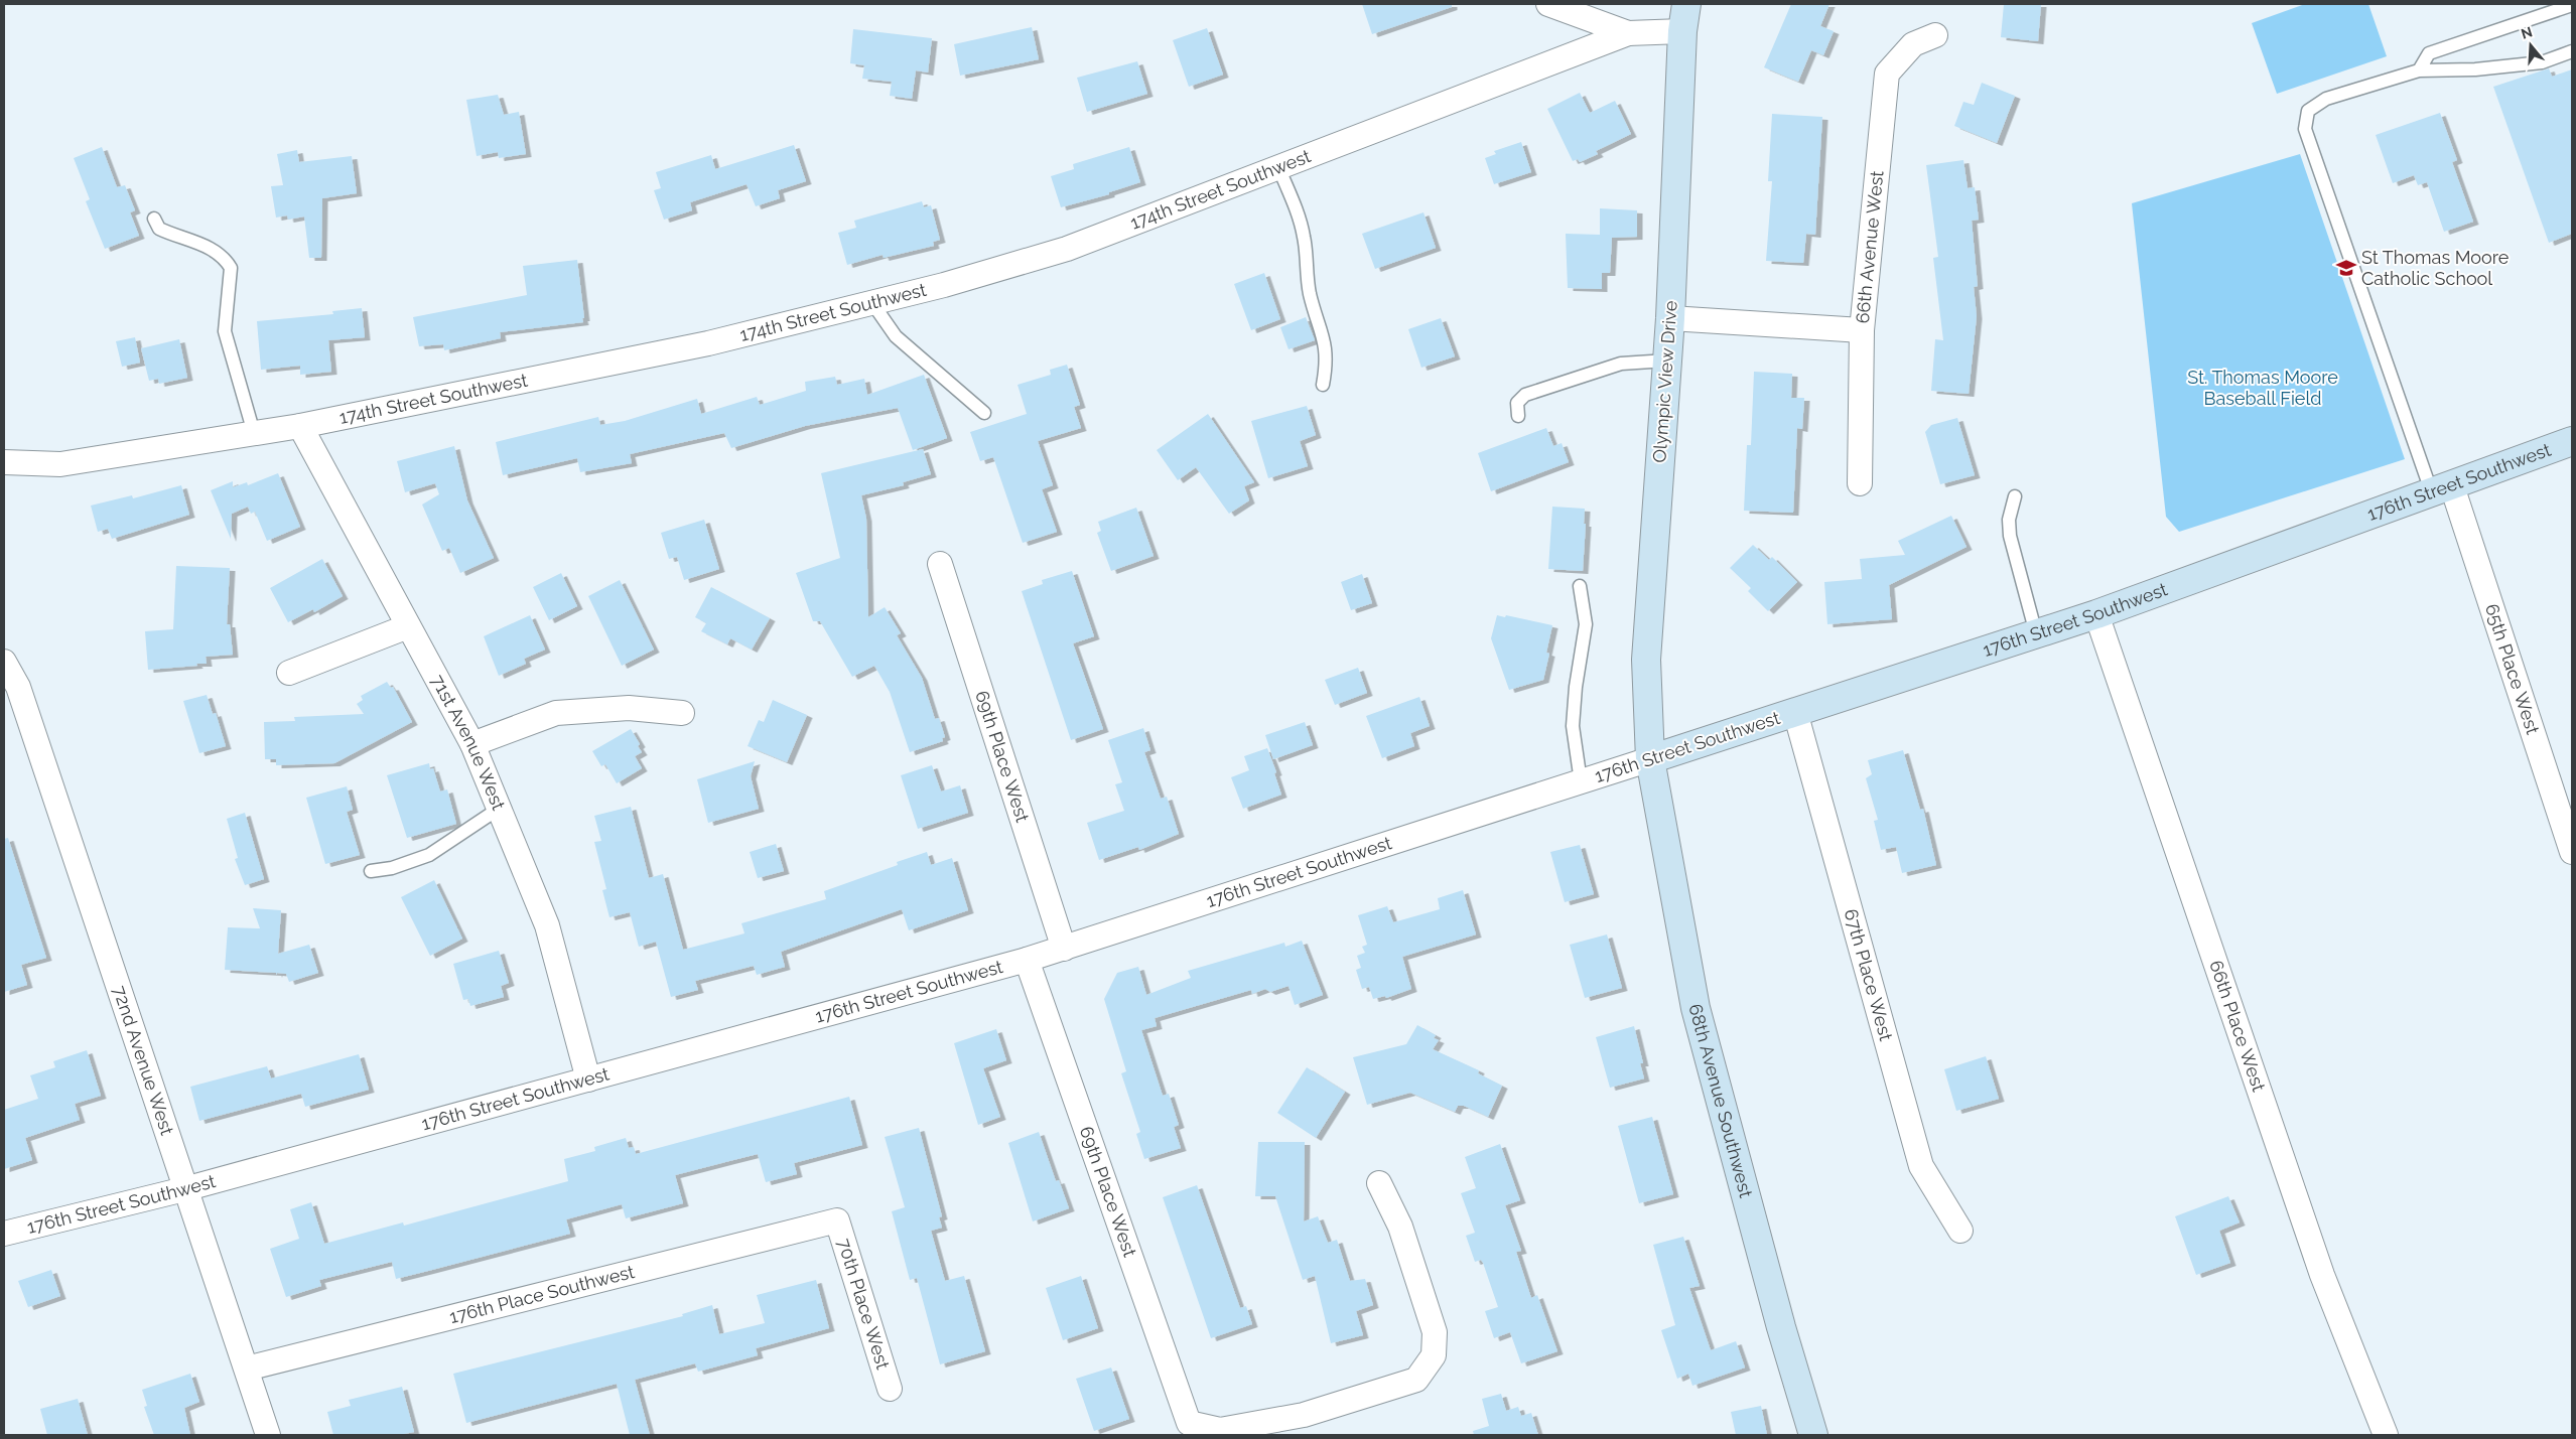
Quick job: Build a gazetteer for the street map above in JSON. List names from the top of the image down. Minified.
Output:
{"streets":{"main road":["Olympic View Drive","176th Street Southwest","68th Avenue Southwest"],"street":["174th Street Southwest","66th Avenue West","65th Place West","71st Avenue West","69th Place West","67th Place West","66th Place West","72nd Avenue West","176th Place Southwest","70th Place West"]},"crossings":[["174th Street Southwest","71st Avenue West"],["Olympic View Drive","176th Street Southwest"],["Olympic View Drive","68th Avenue Southwest"],["176th Street Southwest","65th Place West"],["176th Street Southwest","71st Avenue West"],["176th Street Southwest","69th Place West"],["176th Street Southwest","67th Place West"],["176th Street Southwest","66th Place West"],["176th Street Southwest","72nd Avenue West"],["176th Street Southwest","68th Avenue Southwest"],["72nd Avenue West","176th Place Southwest"],["176th Place Southwest","70th Place West"]],"parks":["St. Thomas Moore Baseball Field"],"places":{"school or university":["St Thomas Moore Catholic School"]},"north":"top"}
